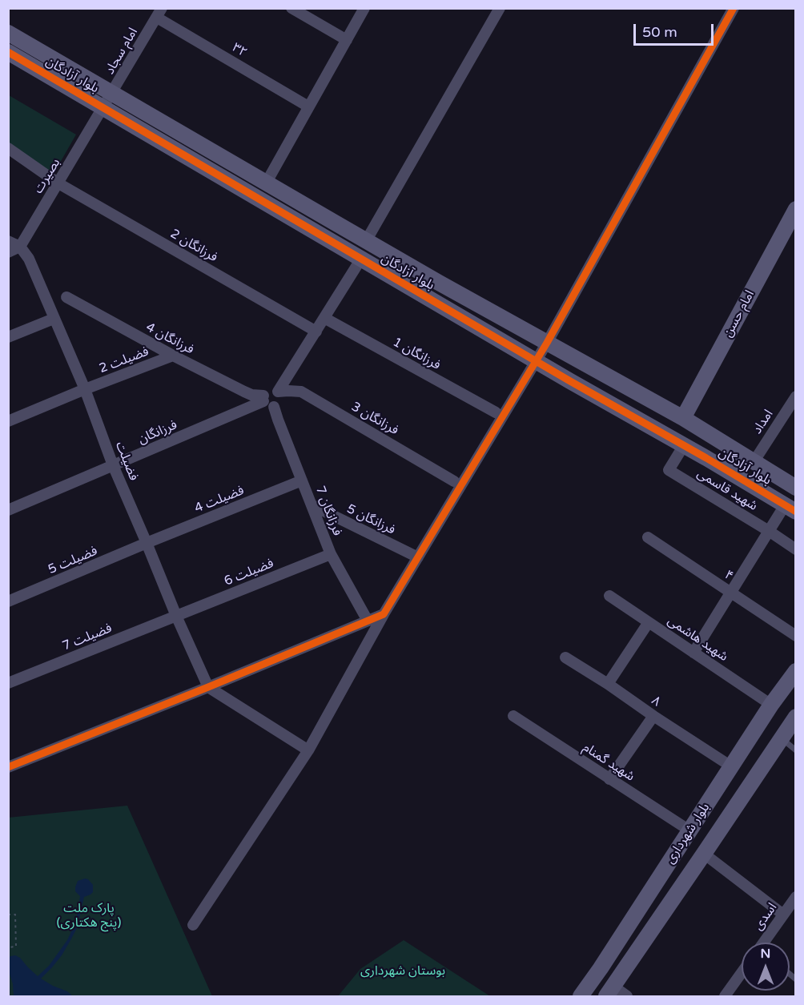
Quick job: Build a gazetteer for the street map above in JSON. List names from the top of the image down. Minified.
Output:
{"streets":{"street":["۳۲","امام سجاد","بلوار آزادگان","بصیرت","فرزانگان 2","امام حسن","فرزانگان 4","فرزانگان 1","فضیلت 2","فرزانگان 3","امداد","فرزانگان","فضیلت","شهید قاسمی","فضیلت 4","فرزانگان 7","فرزانگان 5","فضیلت 5","فضیلت 6","۴","فضیلت 7","شهید هاشمی","۸","شهید گمنام","بلوار شهرداری","اسدی"]},"crossings":[["۳۲","امام سجاد"],["امام سجاد","بلوار آزادگان"],["امام سجاد","بصیرت"],["بلوار آزادگان","بصیرت"],["بلوار آزادگان","امام حسن"],["بلوار آزادگان","امداد"],["بلوار آزادگان","شهید قاسمی"],["بصیرت","فرزانگان 2"],["بصیرت","فضیلت"],["فرزانگان 4","فضیلت 2"],["فرزانگان 4","فرزانگان 3"],["فرزانگان 4","فرزانگان"],["فرزانگان 4","فرزانگان 7"],["فضیلت 2","فضیلت"],["فرزانگان 3","فرزانگان"],["فرزانگان 3","فرزانگان 7"],["فرزانگان","فضیلت"],["فرزانگان","فرزانگان 7"],["فضیلت","فضیلت 4"],["فضیلت","فضیلت 5"],["فضیلت","فضیلت 6"],["فضیلت","فضیلت 7"],["فضیلت 4","فرزانگان 7"],["فضیلت 4","فضیلت 5"],["فرزانگان 7","فرزانگان 5"],["فرزانگان 7","فضیلت 6"],["فضیلت 6","فضیلت 7"],["شهید هاشمی","بلوار شهرداری"],["۸","بلوار شهرداری"],["شهید گمنام","بلوار شهرداری"]],"parks":["پارک ملت (پنج هکتاری)","بوستان شهرداری"],"scale_bar":"50 m","north":"top"}
